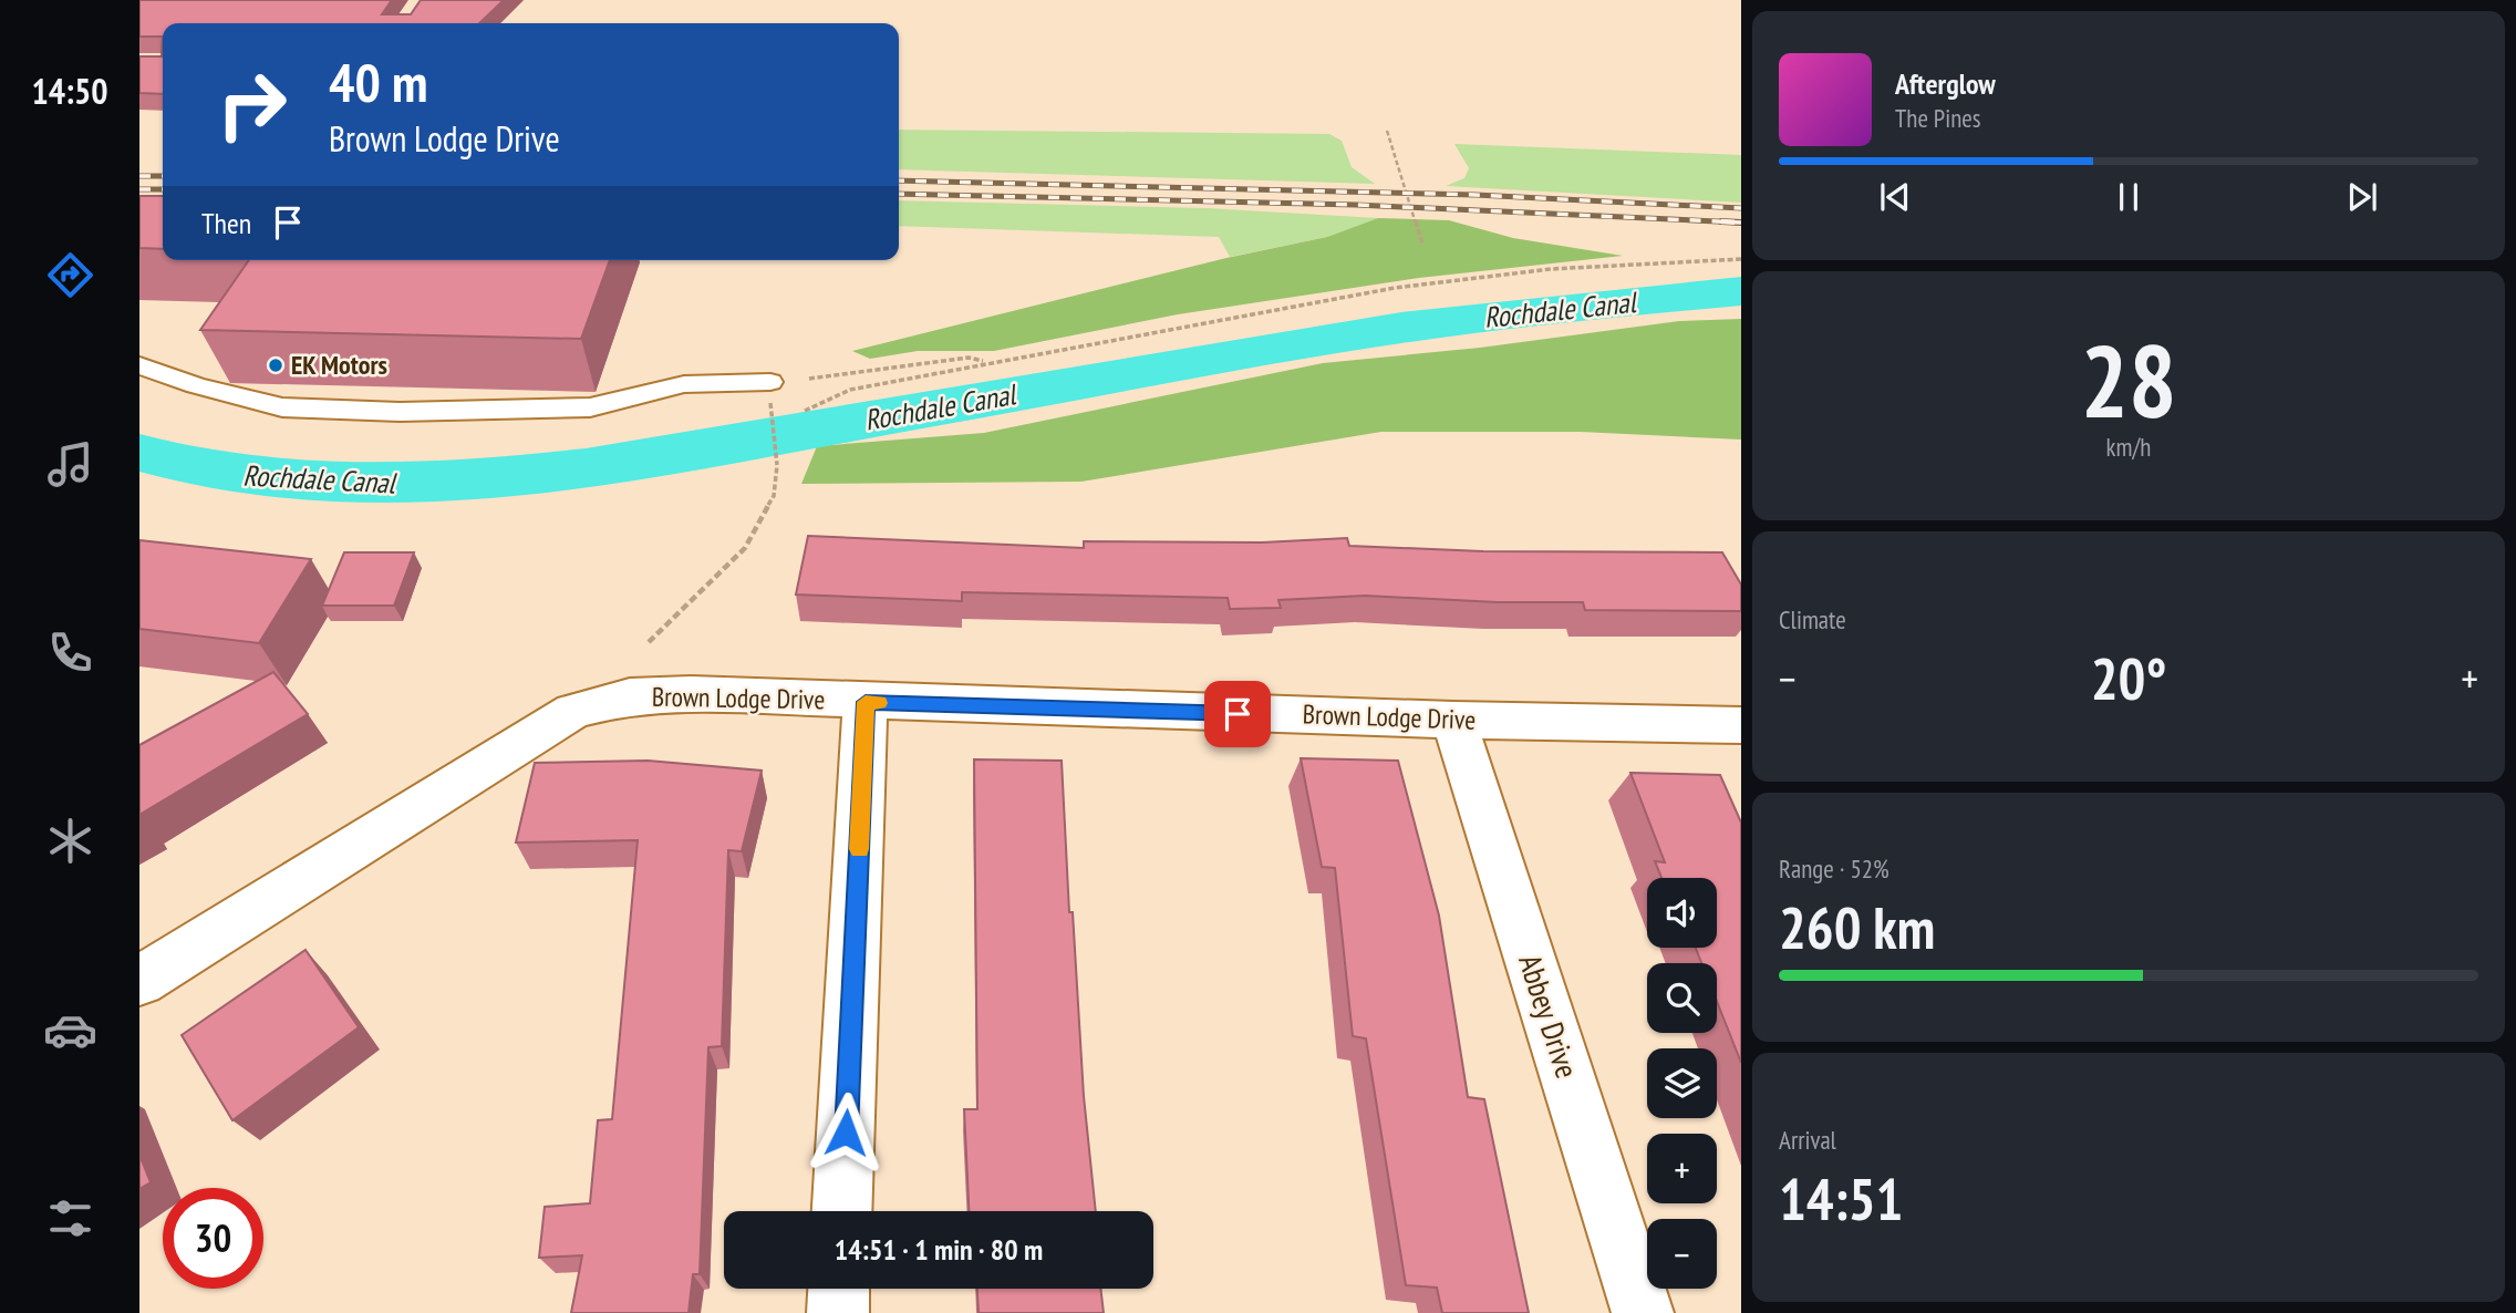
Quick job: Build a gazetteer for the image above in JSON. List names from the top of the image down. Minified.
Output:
{"streets":{"street":["Brown Lodge Drive","Abbey Drive"]},"crossings":[["Brown Lodge Drive","Abbey Drive"]],"water":["Rochdale Canal"],"places":["EK Motors"],"page":{"tabs":"14:50","turn":["40 m","Brown Lodge Drive"],"song":["Afterglow","The Pines"],"then":"Then","tile":[["28","km/h"],"Climate",["Range · 52%","260 km"],["Arrival","14:51"]],"heat":["−","20°","+"],"map_buttons":["+","−"],"limit":"30","trip":"14:51 · 1 min · 80 m"}}
